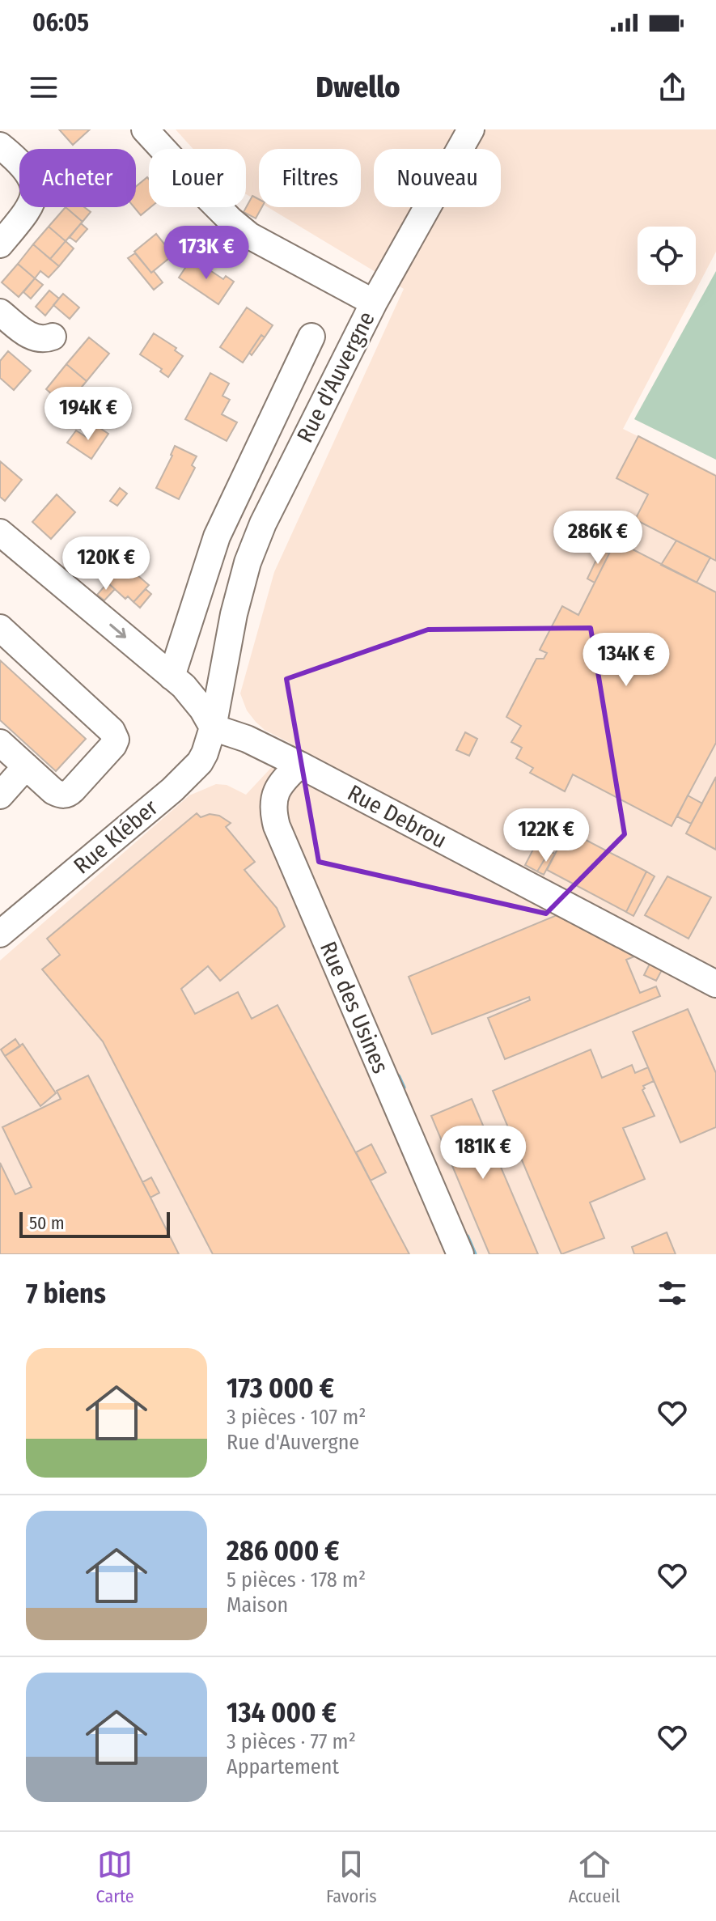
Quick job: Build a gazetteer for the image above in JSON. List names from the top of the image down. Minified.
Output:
{"streets":{"street":["Rue d'Auvergne","Rue Debrou","Rue Kléber","Rue des Usines"]},"crossings":[["Rue d'Auvergne","Rue Debrou"],["Rue d'Auvergne","Rue Kléber"],["Rue Debrou","Rue Kléber"],["Rue Debrou","Rue des Usines"]],"scale_bar":"50 m","page":{"status":"06:05","header":"Dwello","chip":["Acheter","Louer","Filtres","Nouveau"],"price":["173K €","194K €","286K €","120K €","134K €","122K €","181K €"],"scale":"50 m","heading":"7 biens","list":[{"name":"173 000 €","note":"3 pièces · 107 m² · Rue d'Auvergne"},{"name":"286 000 €","note":"5 pièces · 178 m² · Maison"},{"name":"134 000 €","note":"3 pièces · 77 m² · Appartement"}],"tabs":["Carte","Favoris","Accueil"]}}
